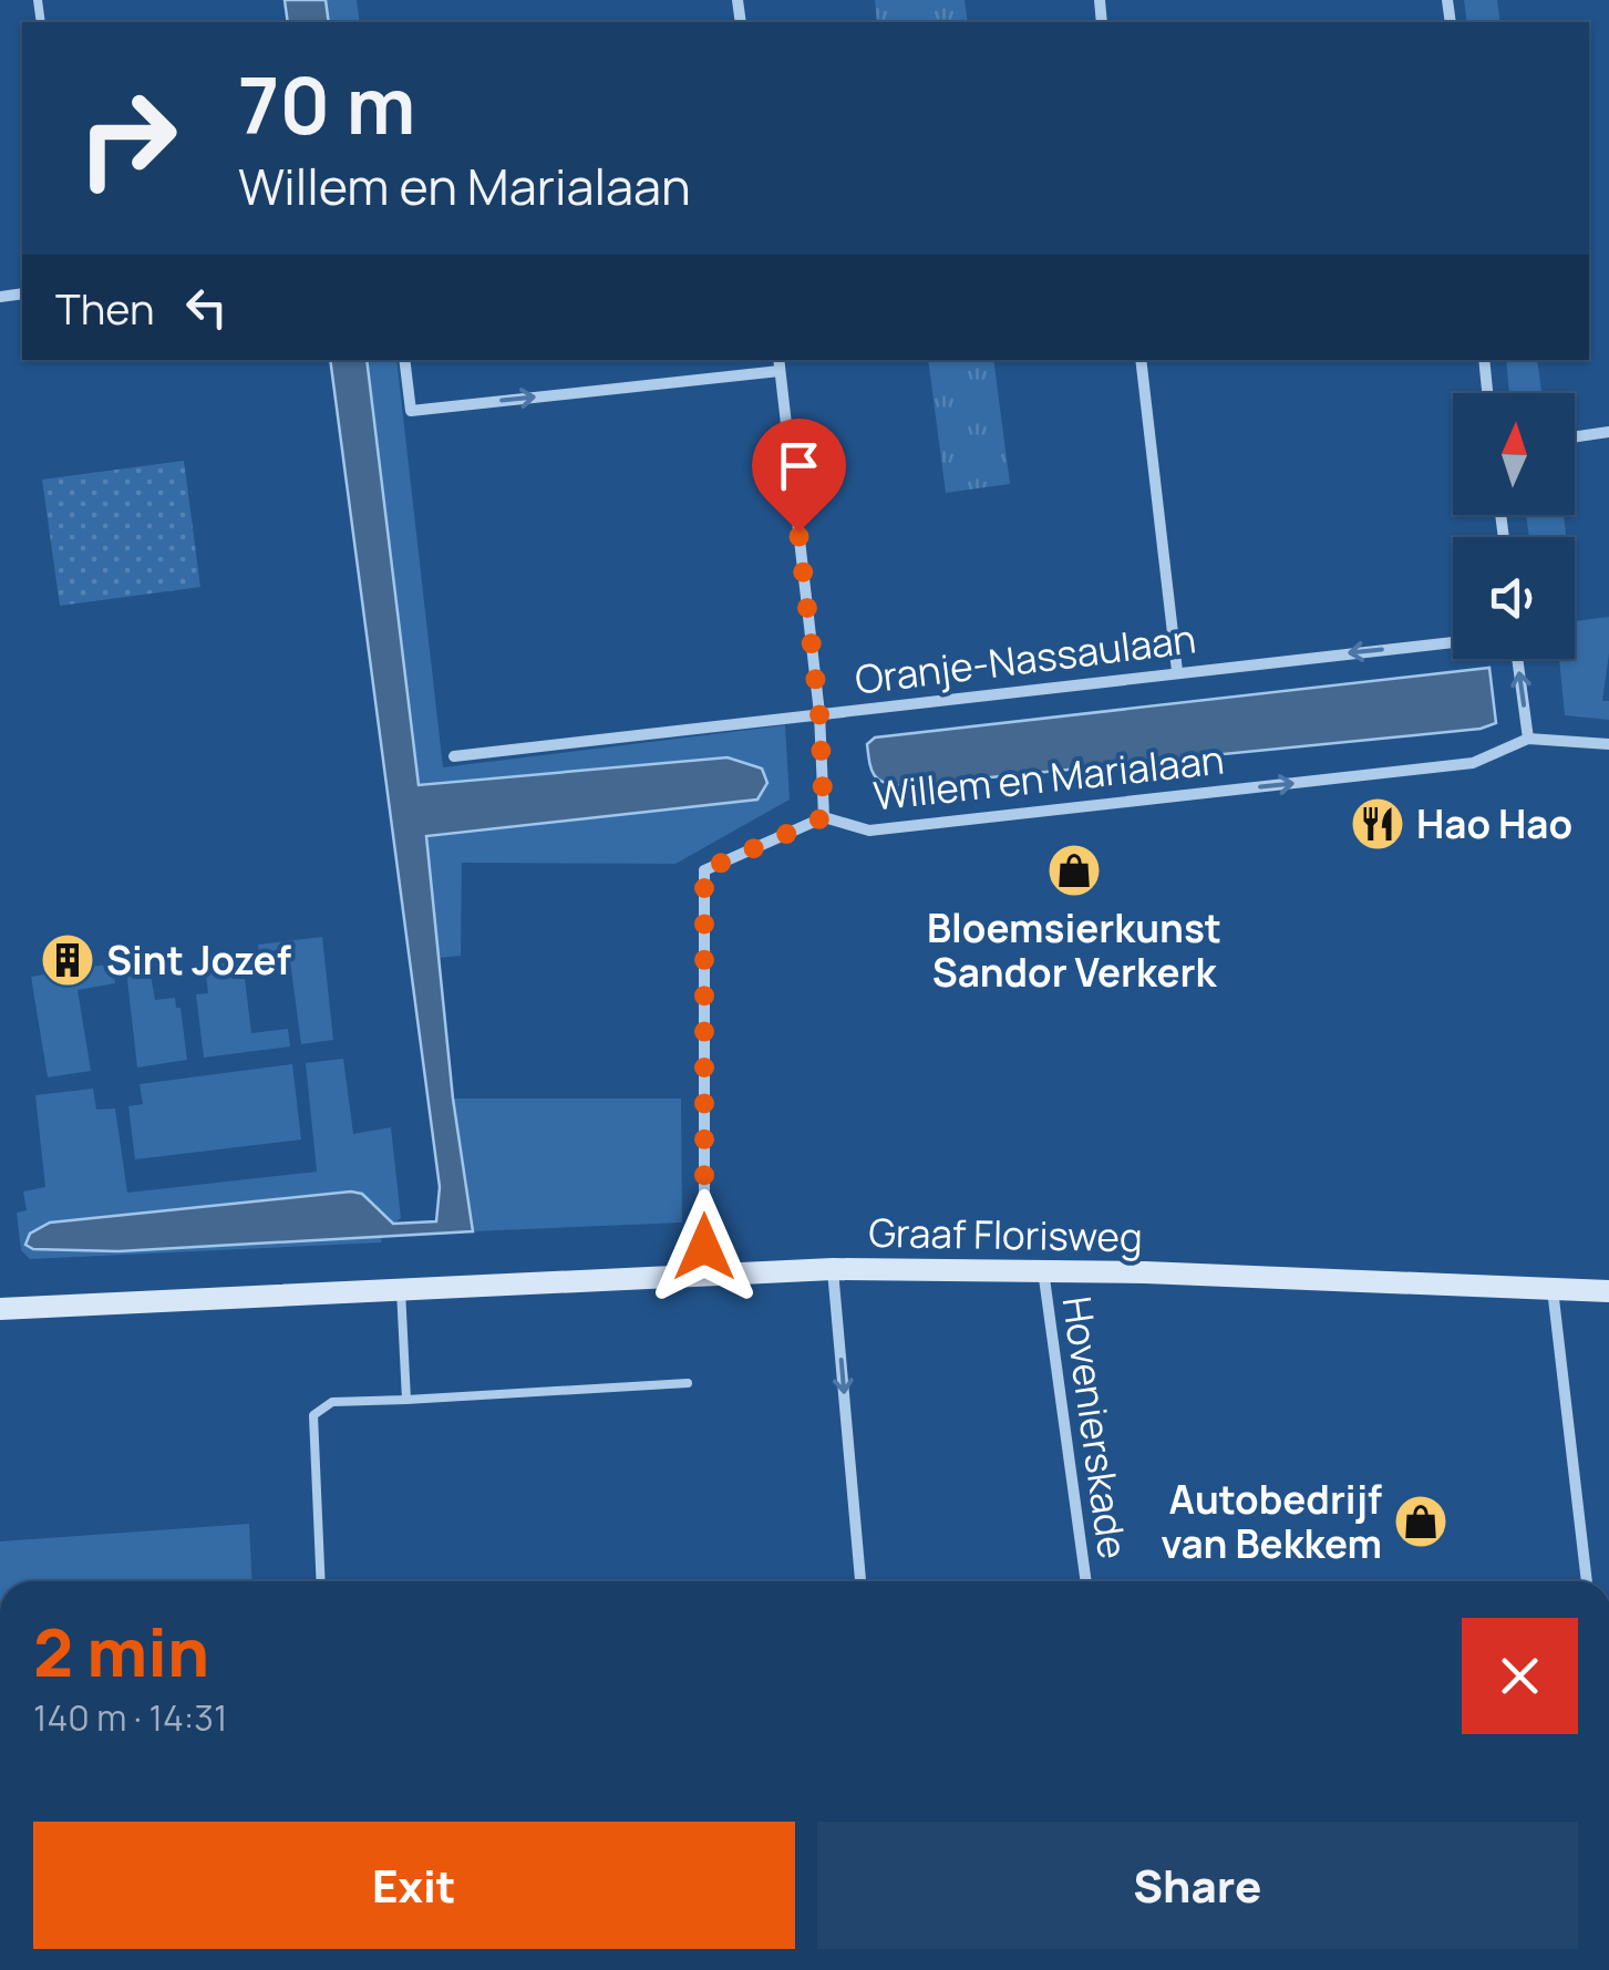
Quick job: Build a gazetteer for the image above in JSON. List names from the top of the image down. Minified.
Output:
{"streets":{"street":["Oranje-Nassaulaan","Willem en Marialaan","Graaf Florisweg","Hovenierskade"]},"crossings":[["Willem en Marialaan","Graaf Florisweg"],["Graaf Florisweg","Hovenierskade"]],"one_way":["Willem en Marialaan"],"places":{"restaurant":["Hao Hao"],"shop":["Bloemsierkunst Sandor Verkerk","Autobedrijf van Bekkem"],"building":["Sint Jozef"]},"north":"top","page":{"turn":["70 m","Willem en Marialaan"],"then":"Then","heading":["2 min","140 m · 14:31"],"buttons":["Exit","Share"]}}
